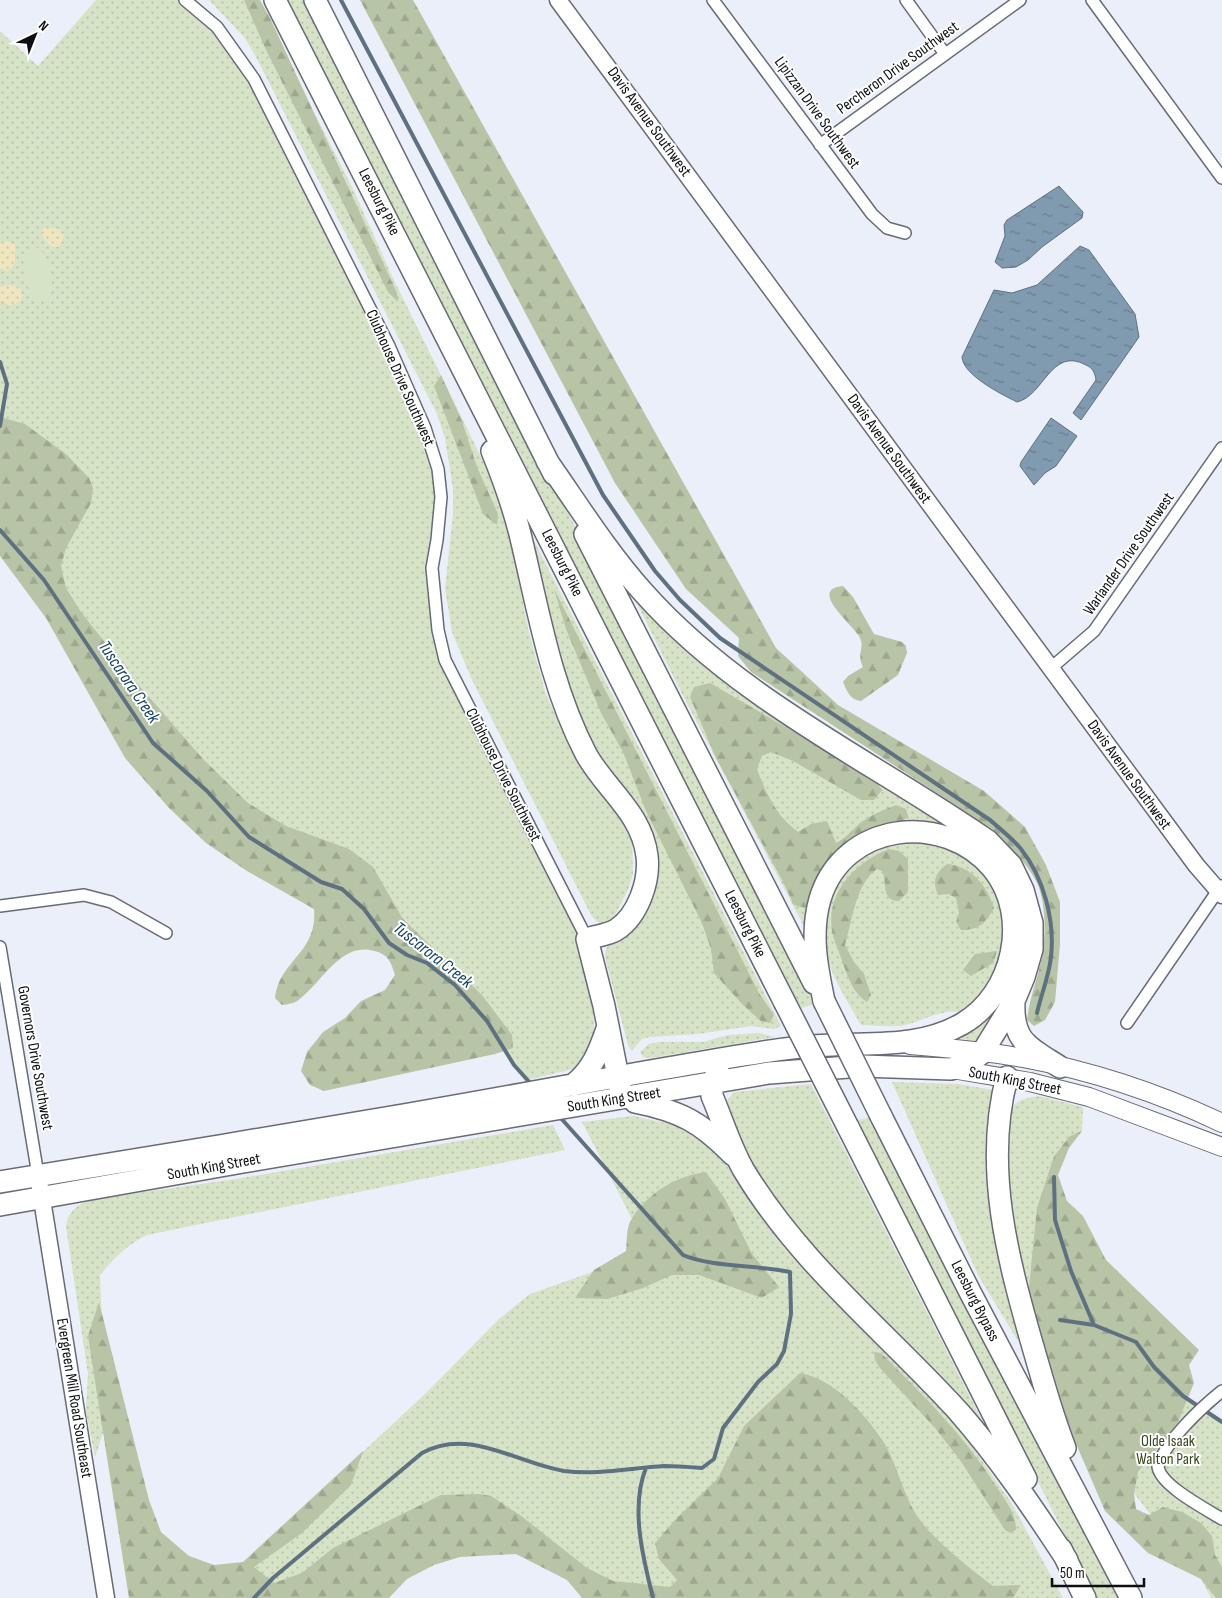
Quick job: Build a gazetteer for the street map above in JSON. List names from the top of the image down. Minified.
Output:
{"streets":{"highway":["Leesburg Pike","Clubhouse Drive Southwest","South King Street","Leesburg Bypass"],"street":["Percheron Drive Southwest","Lipizzan Drive Southwest","Davis Avenue Southwest","Warlander Drive Southwest","Governors Drive Southwest","Evergreen Mill Road Southeast"]},"crossings":[["Percheron Drive Southwest","Lipizzan Drive Southwest"],["Davis Avenue Southwest","Warlander Drive Southwest"],["Leesburg Pike","Leesburg Bypass"],["Clubhouse Drive Southwest","South King Street"],["Governors Drive Southwest","South King Street"],["Governors Drive Southwest","Evergreen Mill Road Southeast"],["South King Street","Evergreen Mill Road Southeast"]],"water":["Tuscarora Creek"],"parks":["Olde Isaak Walton Park"],"scale_bar":"50 m","north":"top right"}
